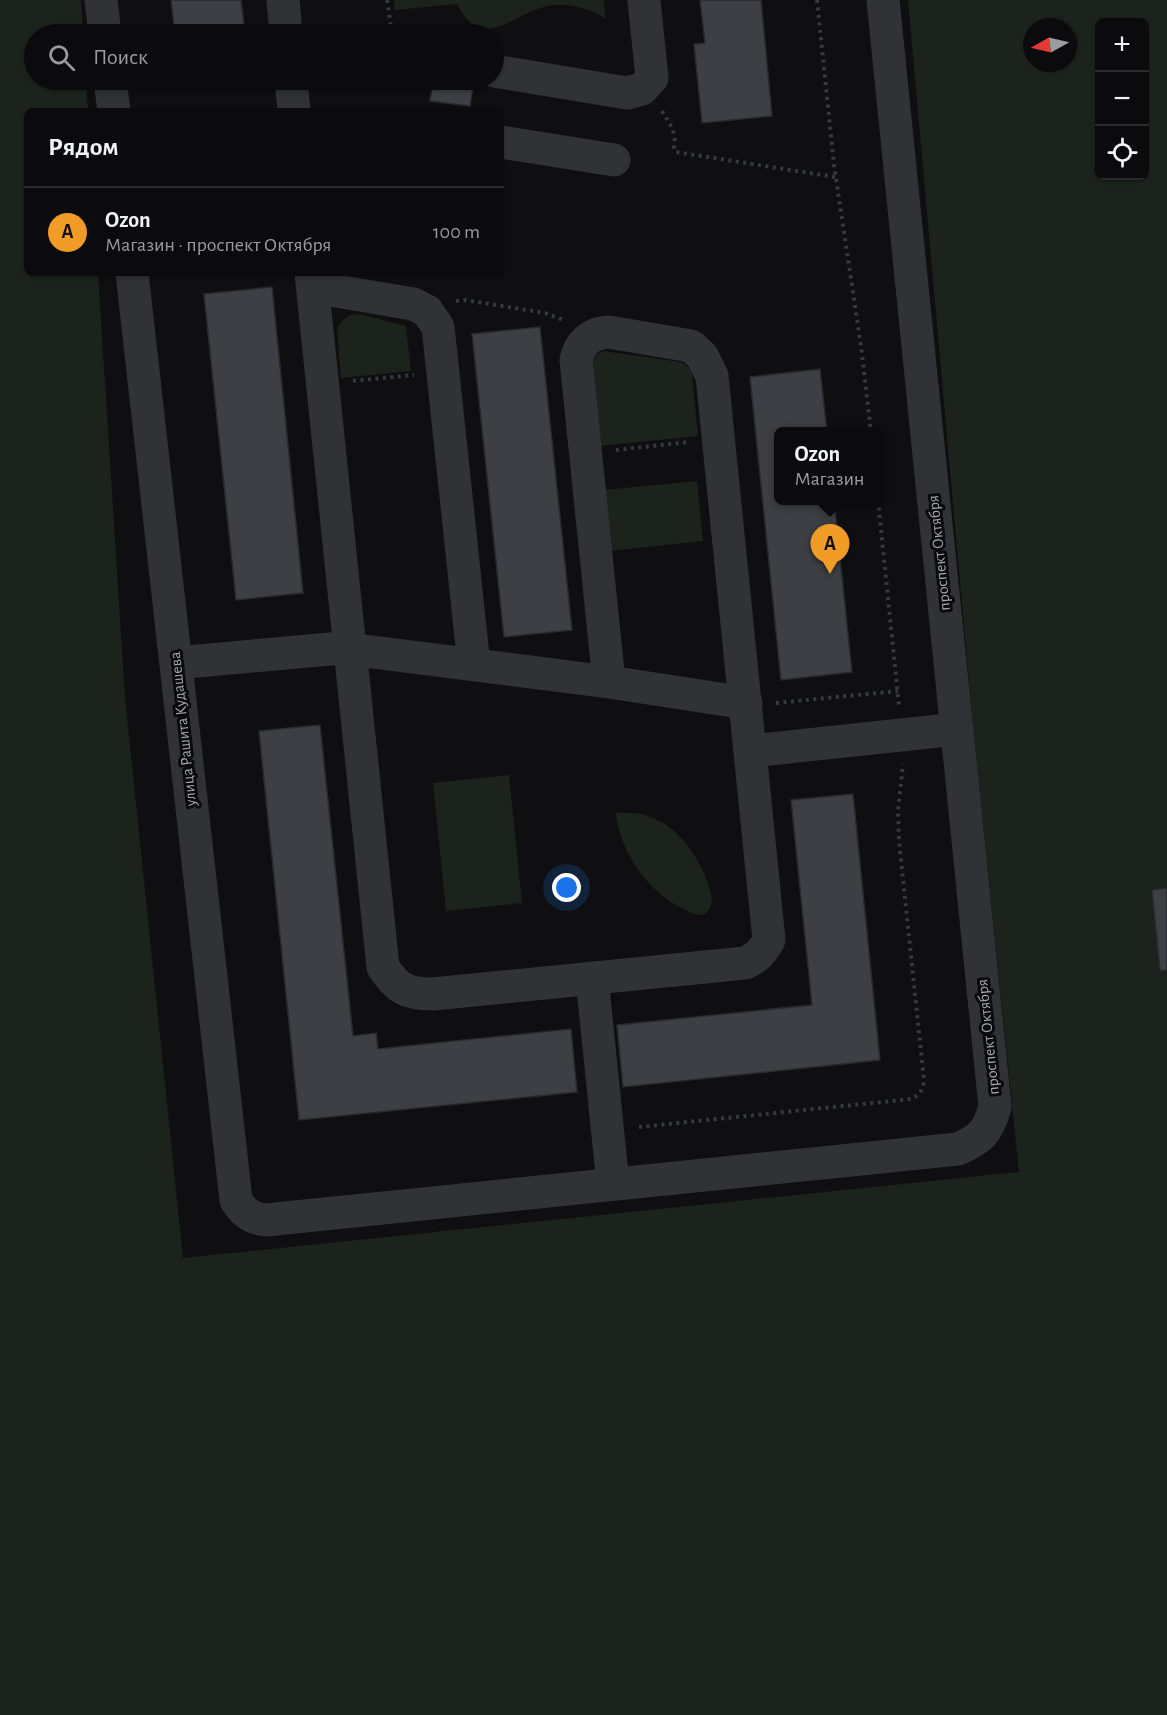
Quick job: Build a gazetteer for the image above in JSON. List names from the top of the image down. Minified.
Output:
{"streets":{"street":["проспект Октября","улица Рашита Кудашева"]},"crossings":[["проспект Октября","улица Рашита Кудашева"]],"north":"left","page":{"map_buttons":["+","−"],"search":"Поиск","heading":"Рядом","list":[{"mark":"A","name":"Ozon","note":"Магазин · проспект Октября","value":"100 m"}],"popup":["Ozon","Магазин"],"pins":"A"}}
